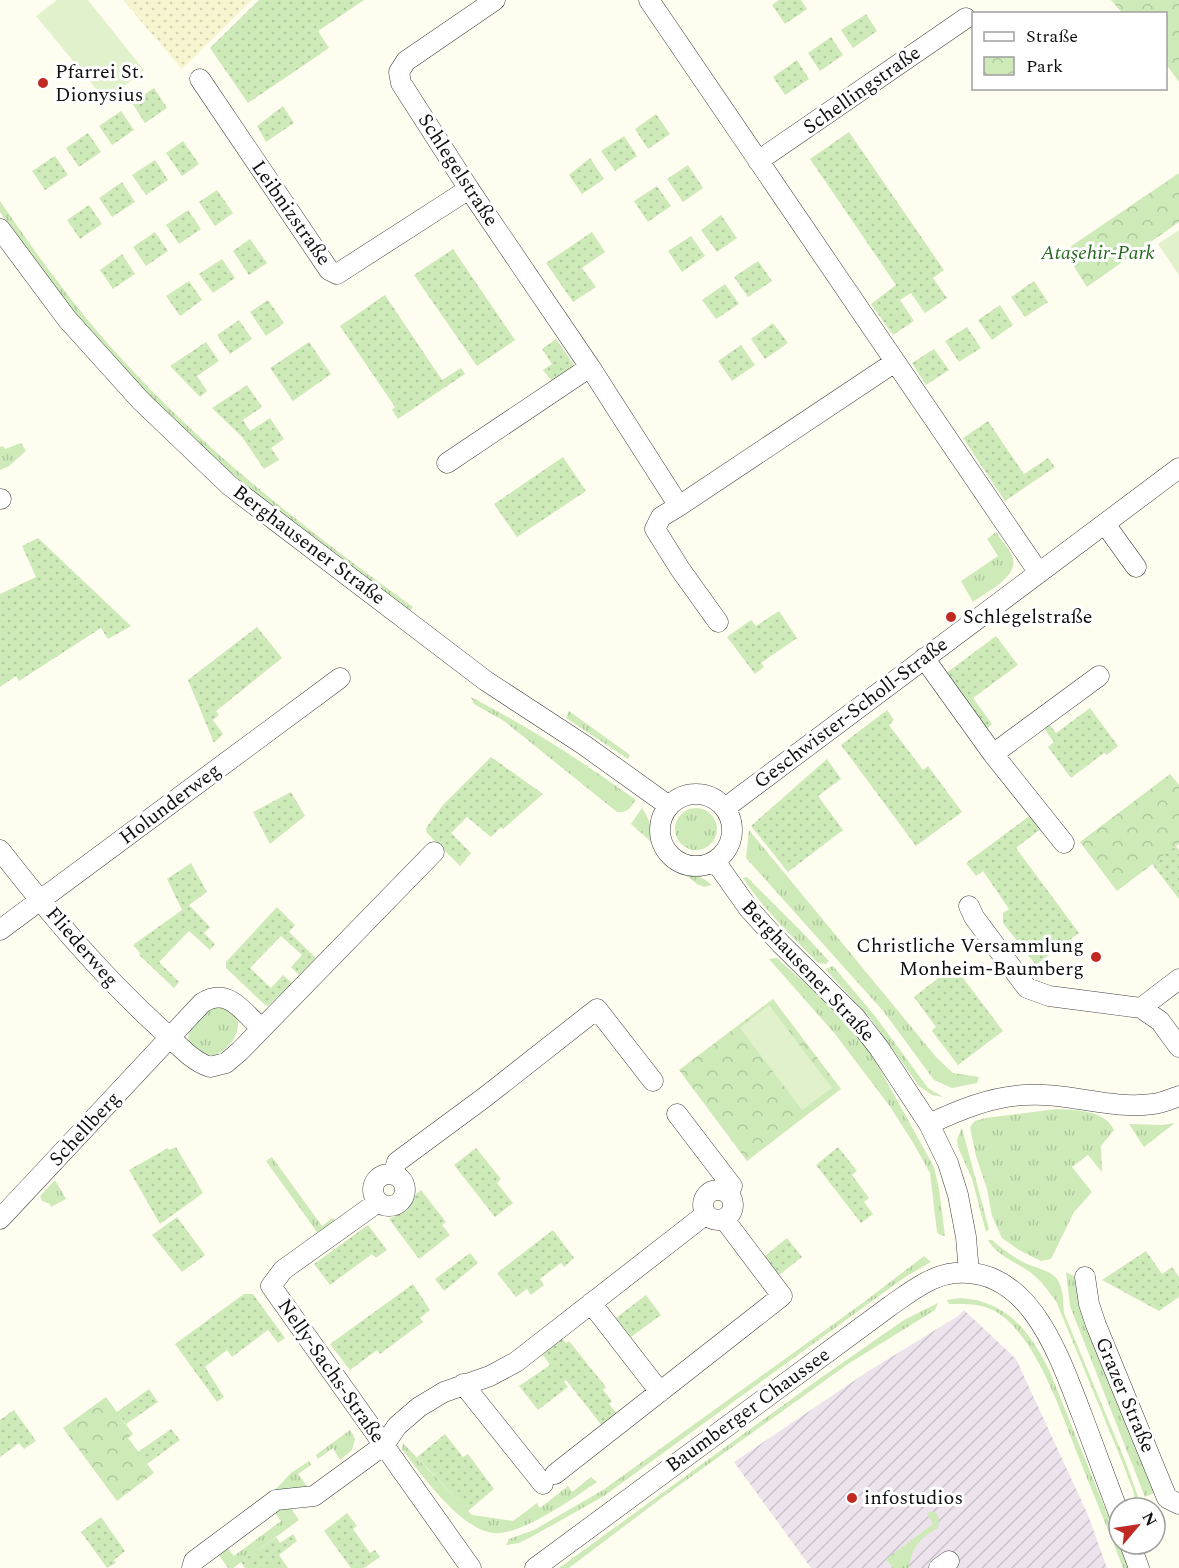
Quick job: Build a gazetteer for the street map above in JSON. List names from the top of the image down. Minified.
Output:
{"streets":{"street":["Schellingstraße","Schlegelstraße","Leibnizstraße","Berghausener Straße","Geschwister-Scholl-Straße","Holunderweg","Fliederweg","Schellberg","Nelly-Sachs-Straße","Grazer Straße","Baumberger Chaussee"]},"crossings":[["Schlegelstraße","Leibnizstraße"],["Berghausener Straße","Geschwister-Scholl-Straße"],["Berghausener Straße","Baumberger Chaussee"],["Holunderweg","Fliederweg"],["Fliederweg","Schellberg"]],"parks":["Ataşehir-Park"],"places":["Pfarrei St. Dionysius","Schlegelstraße","Christliche Versammlung Monheim-Baumberg","infostudios"],"legend":["Straße","Park"],"north":"top right"}
